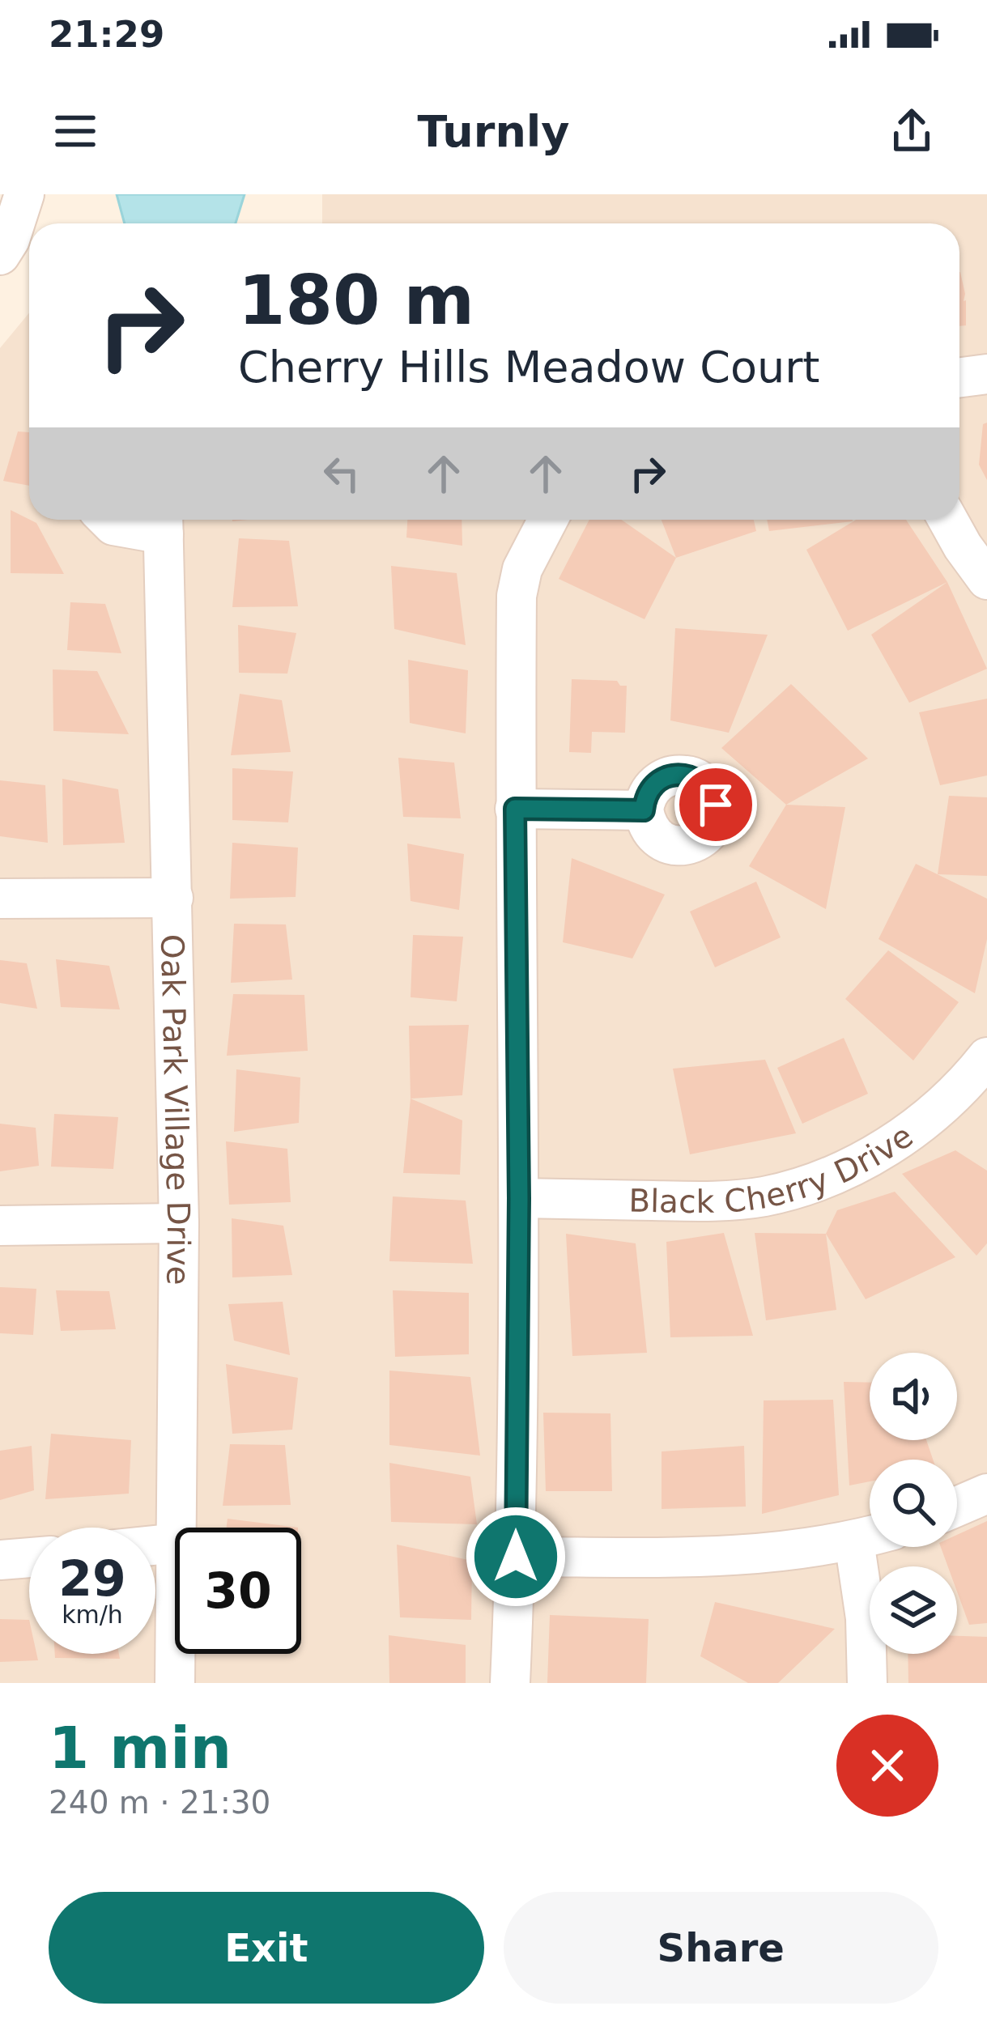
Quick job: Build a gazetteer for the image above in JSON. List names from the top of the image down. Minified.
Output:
{"streets":{"street":["Oak Park Village Drive","Black Cherry Drive"]},"page":{"status":"21:29","header":"Turnly","turn":["180 m","Cherry Hills Meadow Court"],"speed":"29 km/h","limit":"30","heading":["1 min","240 m · 21:30"],"buttons":["Exit","Share"]}}
